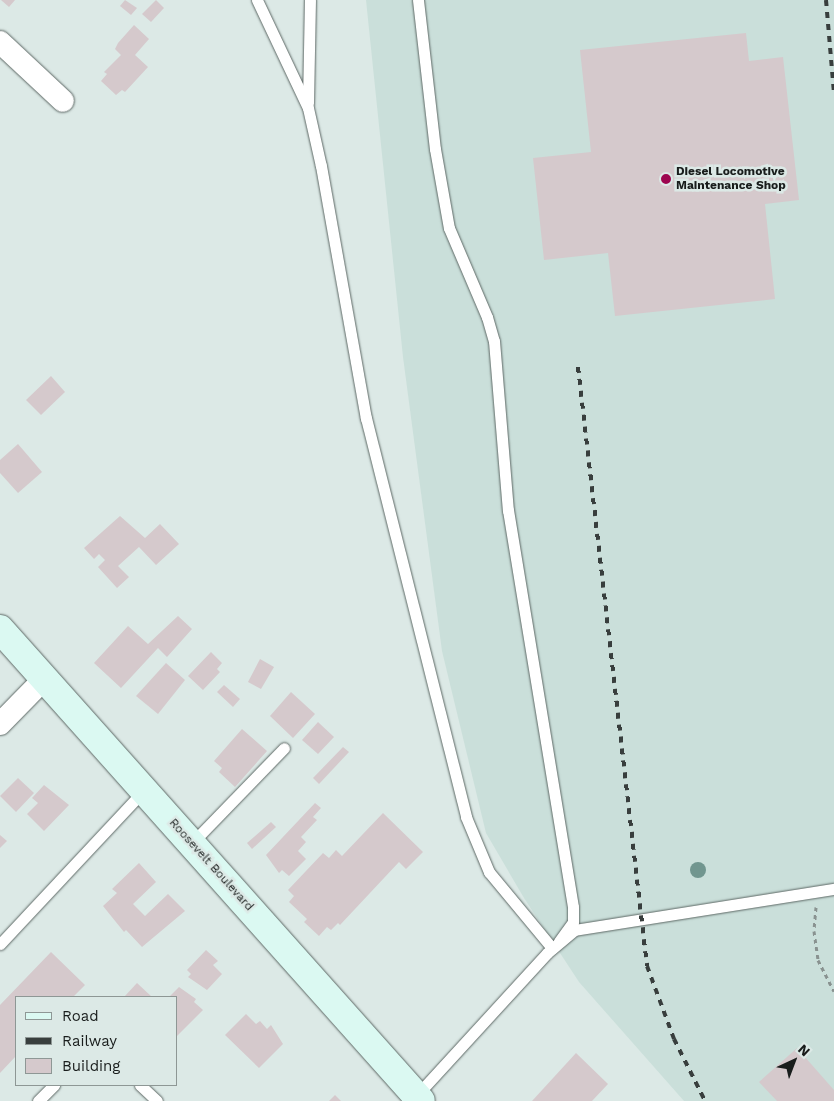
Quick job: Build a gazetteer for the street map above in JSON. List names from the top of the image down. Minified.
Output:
{"streets":{"main road":["Roosevelt Boulevard"]},"places":["Diesel Locomotive Maintenance Shop"],"legend":["Road","Railway","Building"],"north":"top right"}
